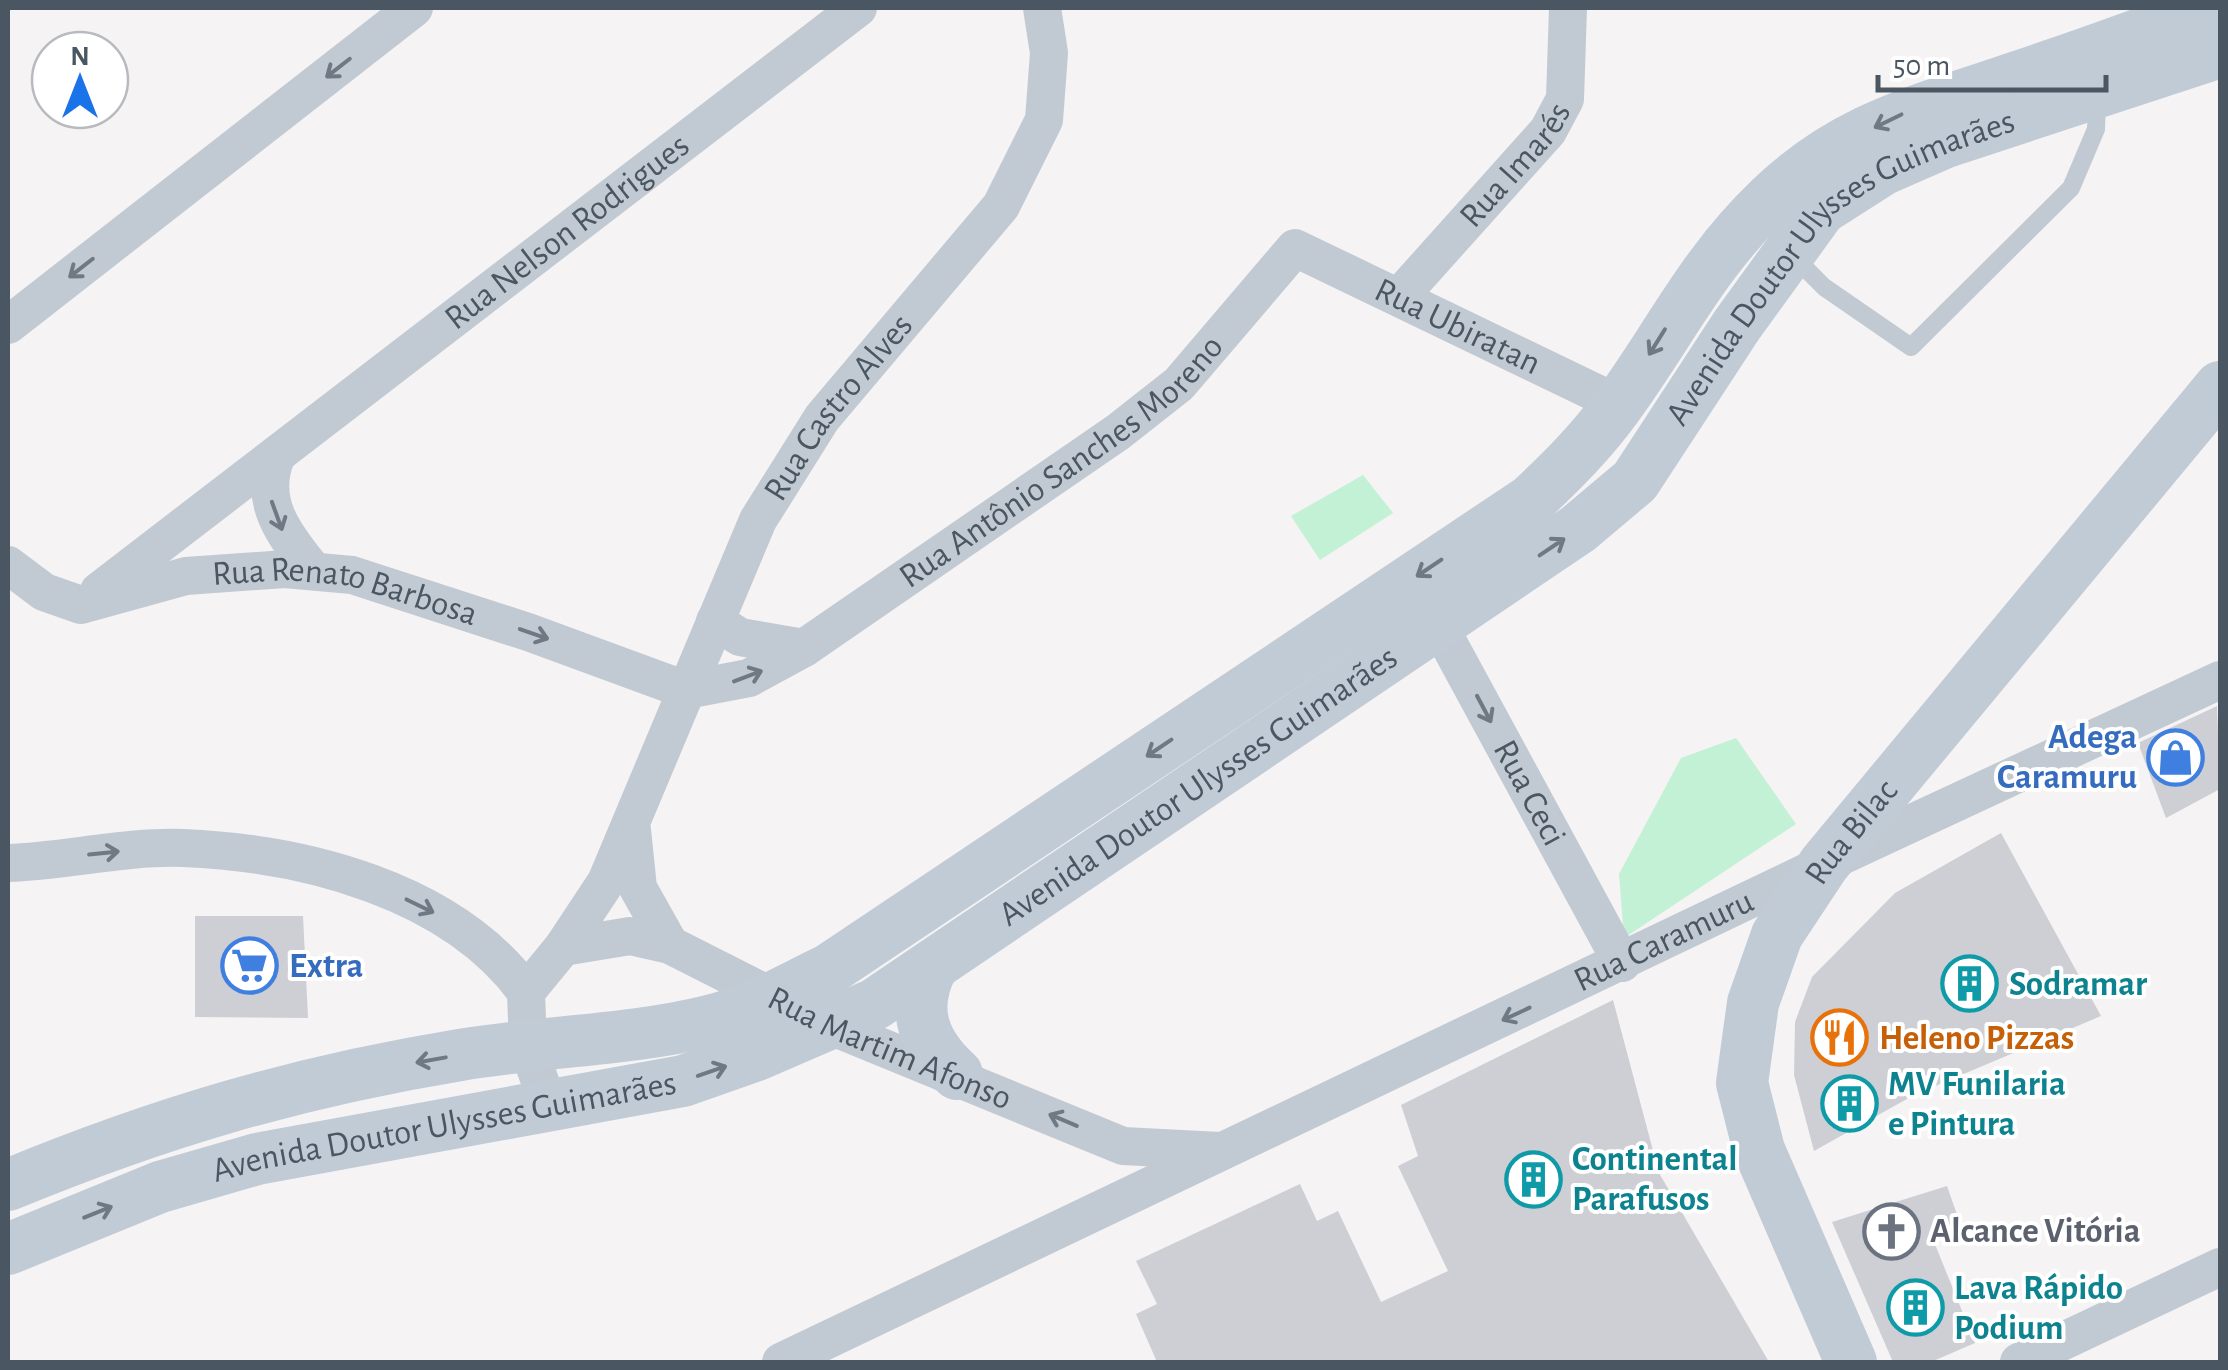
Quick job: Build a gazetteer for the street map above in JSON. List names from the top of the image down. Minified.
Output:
{"streets":{"main road":["Avenida Doutor Ulysses Guimarães","Rua Bilac"],"street":["Rua Imarés","Rua Nelson Rodrigues","Rua Ubiratan","Rua Castro Alves","Rua Antônio Sanches Moreno","Rua Renato Barbosa","Rua Ceci","Rua Caramuru","Rua Martim Afonso"]},"crossings":[["Rua Imarés","Rua Ubiratan"],["Rua Nelson Rodrigues","Rua Renato Barbosa"],["Avenida Doutor Ulysses Guimarães","Rua Ubiratan"],["Avenida Doutor Ulysses Guimarães","Rua Ceci"],["Avenida Doutor Ulysses Guimarães","Rua Martim Afonso"],["Rua Ubiratan","Rua Antônio Sanches Moreno"],["Rua Castro Alves","Rua Antônio Sanches Moreno"],["Rua Castro Alves","Rua Renato Barbosa"],["Rua Castro Alves","Rua Martim Afonso"],["Rua Antônio Sanches Moreno","Rua Renato Barbosa"],["Rua Ceci","Rua Caramuru"],["Rua Bilac","Rua Caramuru"],["Rua Caramuru","Rua Martim Afonso"]],"one_way":["Rua Ceci"],"places":{"shop":["Adega Caramuru"],"supermarket":["Extra"],"building":["Sodramar","MV Funilaria e Pintura","Continental Parafusos","Lava Rápido Podium"],"restaurant":["Heleno Pizzas"],"church":["Alcance Vitória"]},"scale_bar":"50 m","north":"top"}
